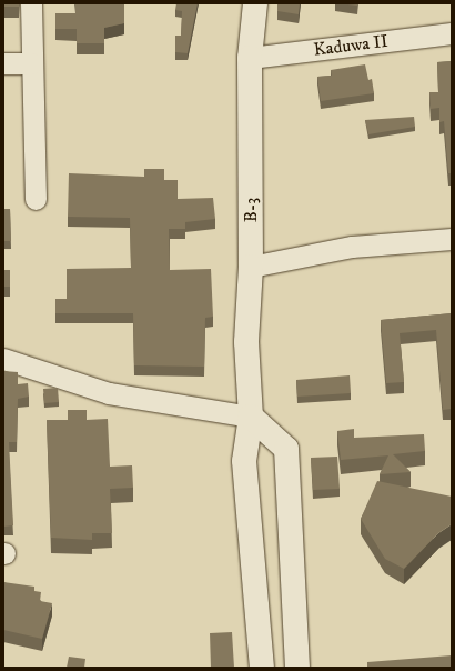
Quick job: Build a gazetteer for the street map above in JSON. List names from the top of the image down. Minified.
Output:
{"streets":{"main road":["B-3"],"street":["Kaduwa II"]},"crossings":[["Kaduwa II","B-3"]]}
